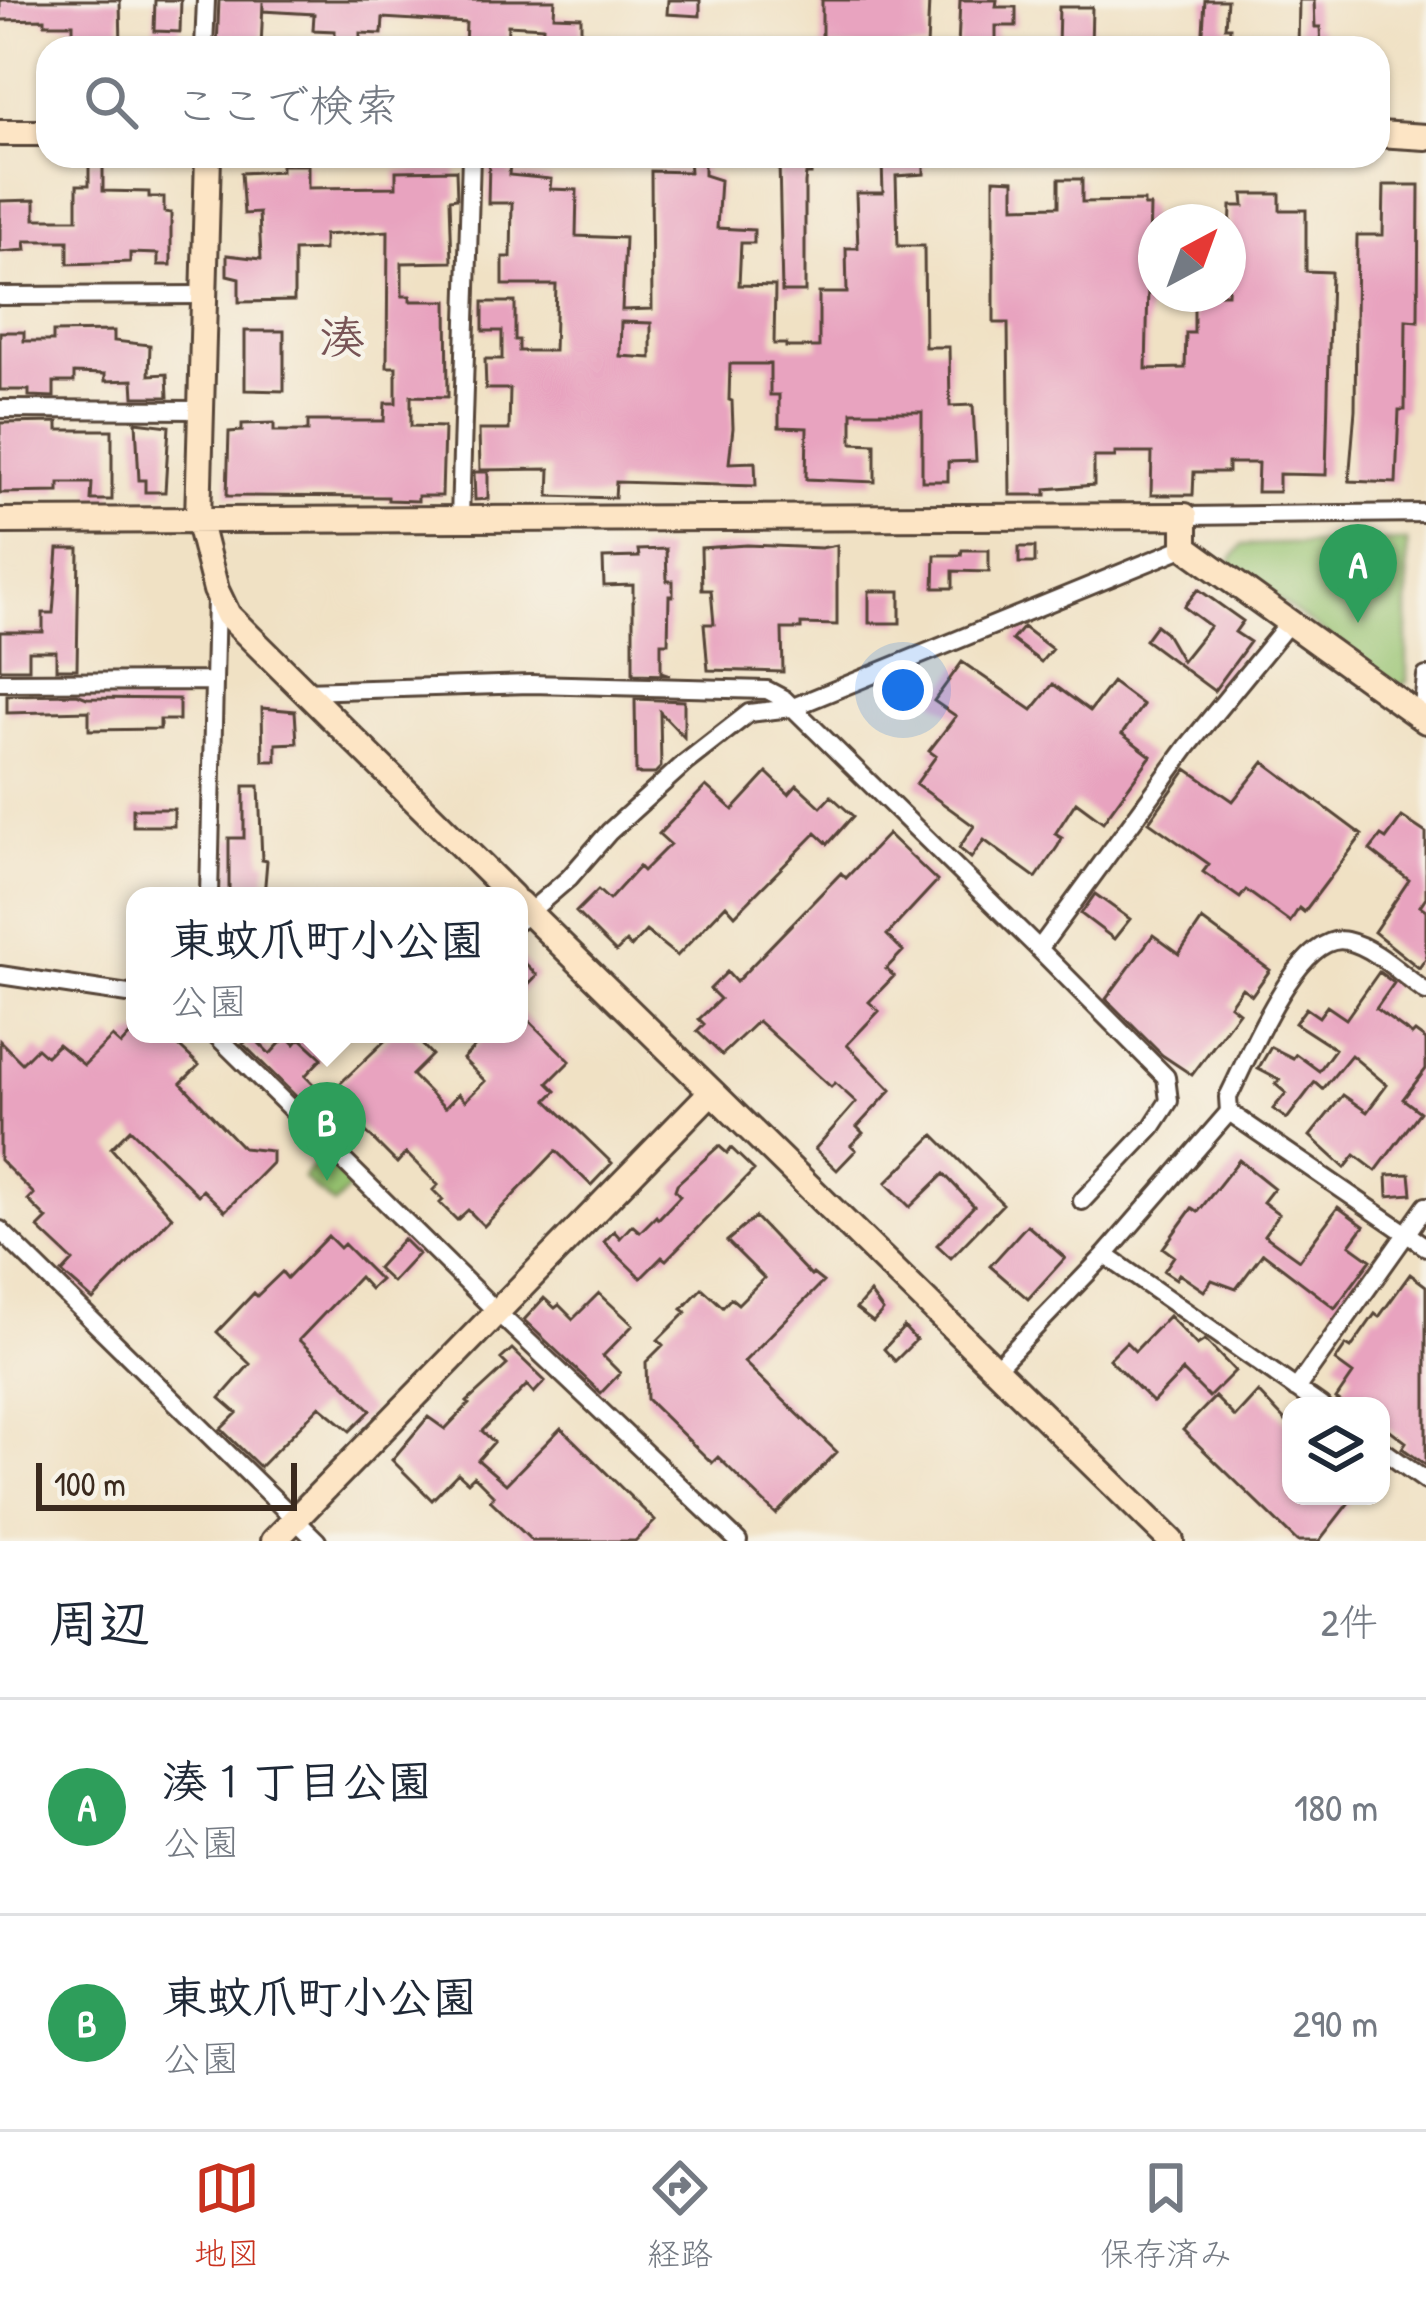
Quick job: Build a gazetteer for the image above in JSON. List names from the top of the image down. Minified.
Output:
{"districts":["湊"],"scale_bar":"100 m","north":"top right","page":{"search":"ここで検索","pins":["A","B"],"popup":["東蚊爪町小公園","公園"],"scale":"100 m","heading":["周辺","2件"],"list":[{"mark":"A","name":"湊１丁目公園","note":"公園","value":"180 m"},{"mark":"B","name":"東蚊爪町小公園","note":"公園","value":"290 m"}],"nav":["地図","経路","保存済み"]}}
